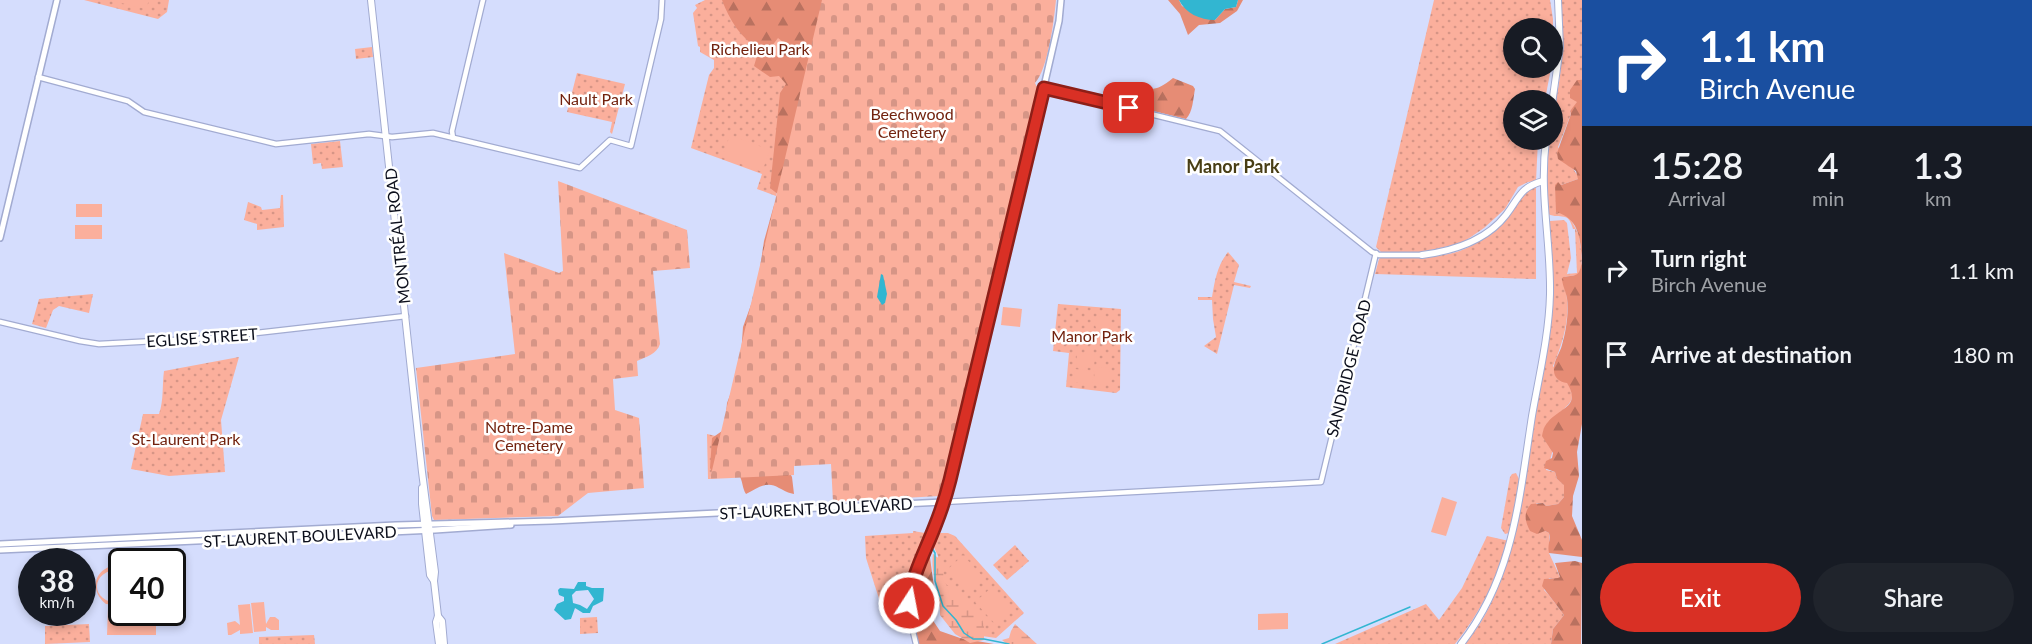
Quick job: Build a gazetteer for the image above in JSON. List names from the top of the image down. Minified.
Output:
{"streets":{"main road":["MONTRÉAL ROAD","ST-LAURENT BOULEVARD"],"street":["EGLISE STREET","SANDRIDGE ROAD"]},"crossings":[["MONTRÉAL ROAD","EGLISE STREET"],["MONTRÉAL ROAD","ST-LAURENT BOULEVARD"],["SANDRIDGE ROAD","ST-LAURENT BOULEVARD"]],"districts":["Manor Park"],"parks":["Richelieu Park","Nault Park","Beechwood Cemetery","Manor Park","Notre-Dame Cemetery","St-Laurent Park"],"page":{"turn":["1.1 km","Birch Avenue"],"eta":["15:28","Arrival","4","min","1.3","km"],"list":[{"name":"Turn right","note":"Birch Avenue","value":"1.1 km"},{"name":"Arrive at destination","value":"180 m"}],"speed":"38 km/h","limit":"40","buttons":["Exit","Share"]}}
